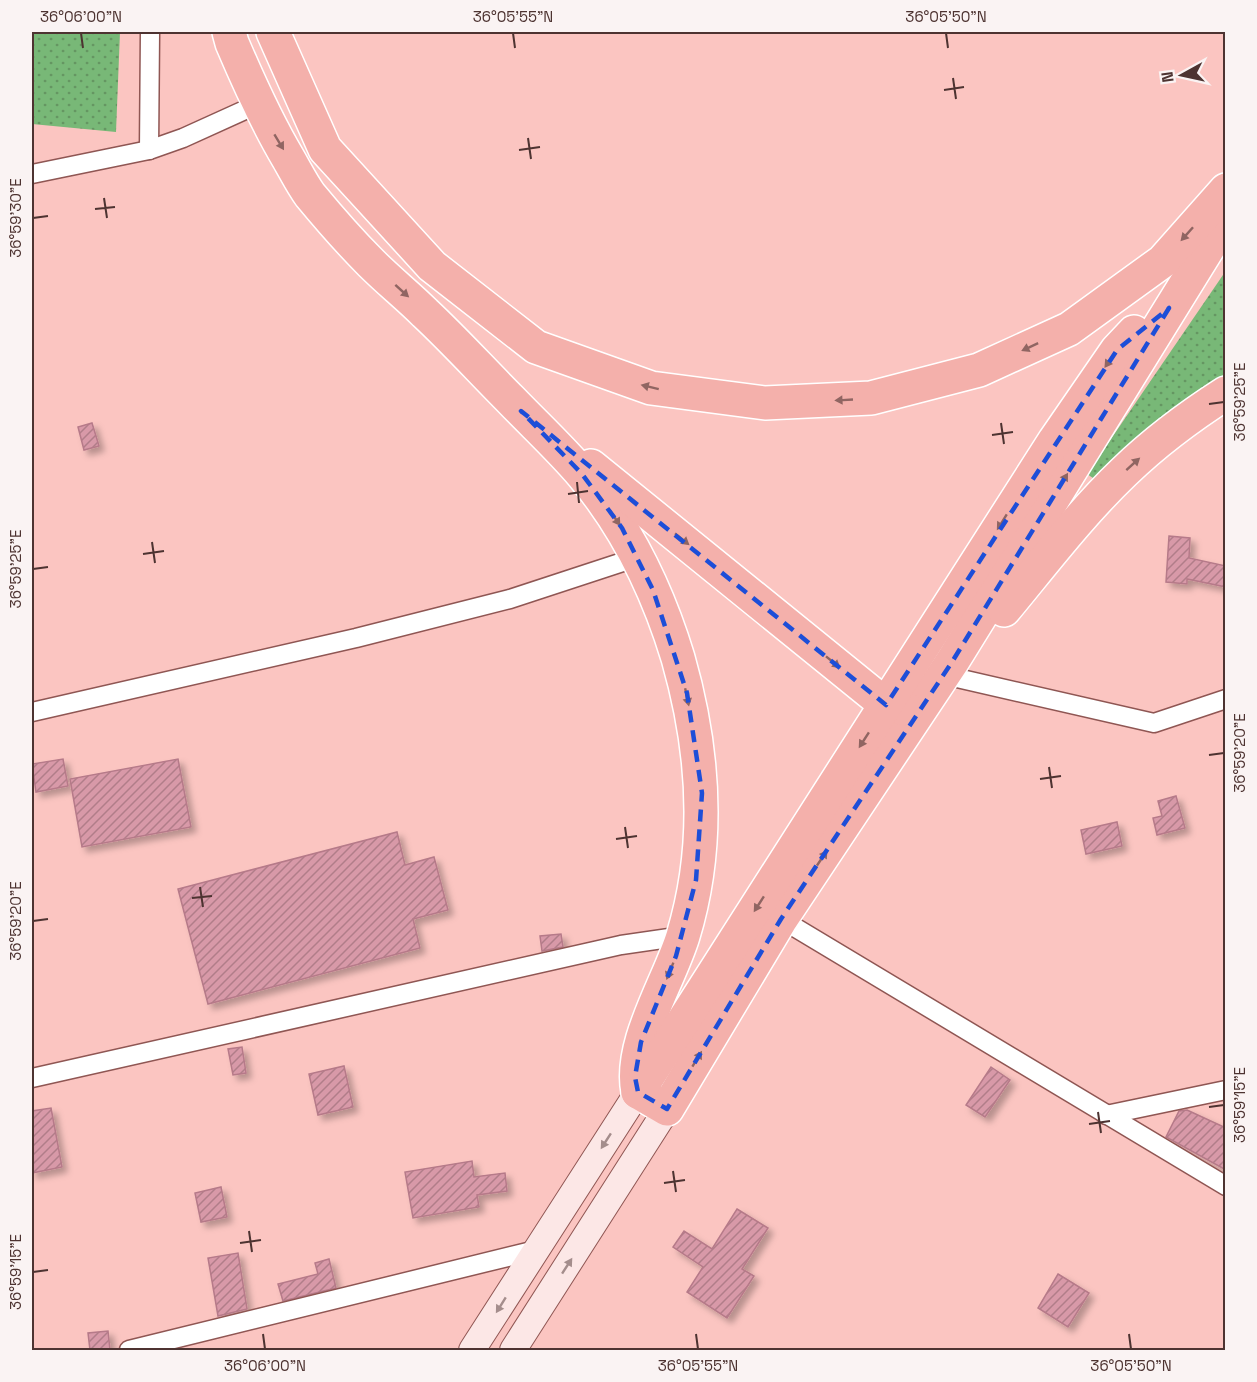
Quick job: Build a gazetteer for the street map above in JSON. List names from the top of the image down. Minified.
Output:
{"north":"left","coordinates":["36°06'00\"N","36°05'55\"N","36°05'50\"N","36°59'30\"E","36°59'25\"E","36°59'20\"E","36°59'15\"E"]}
